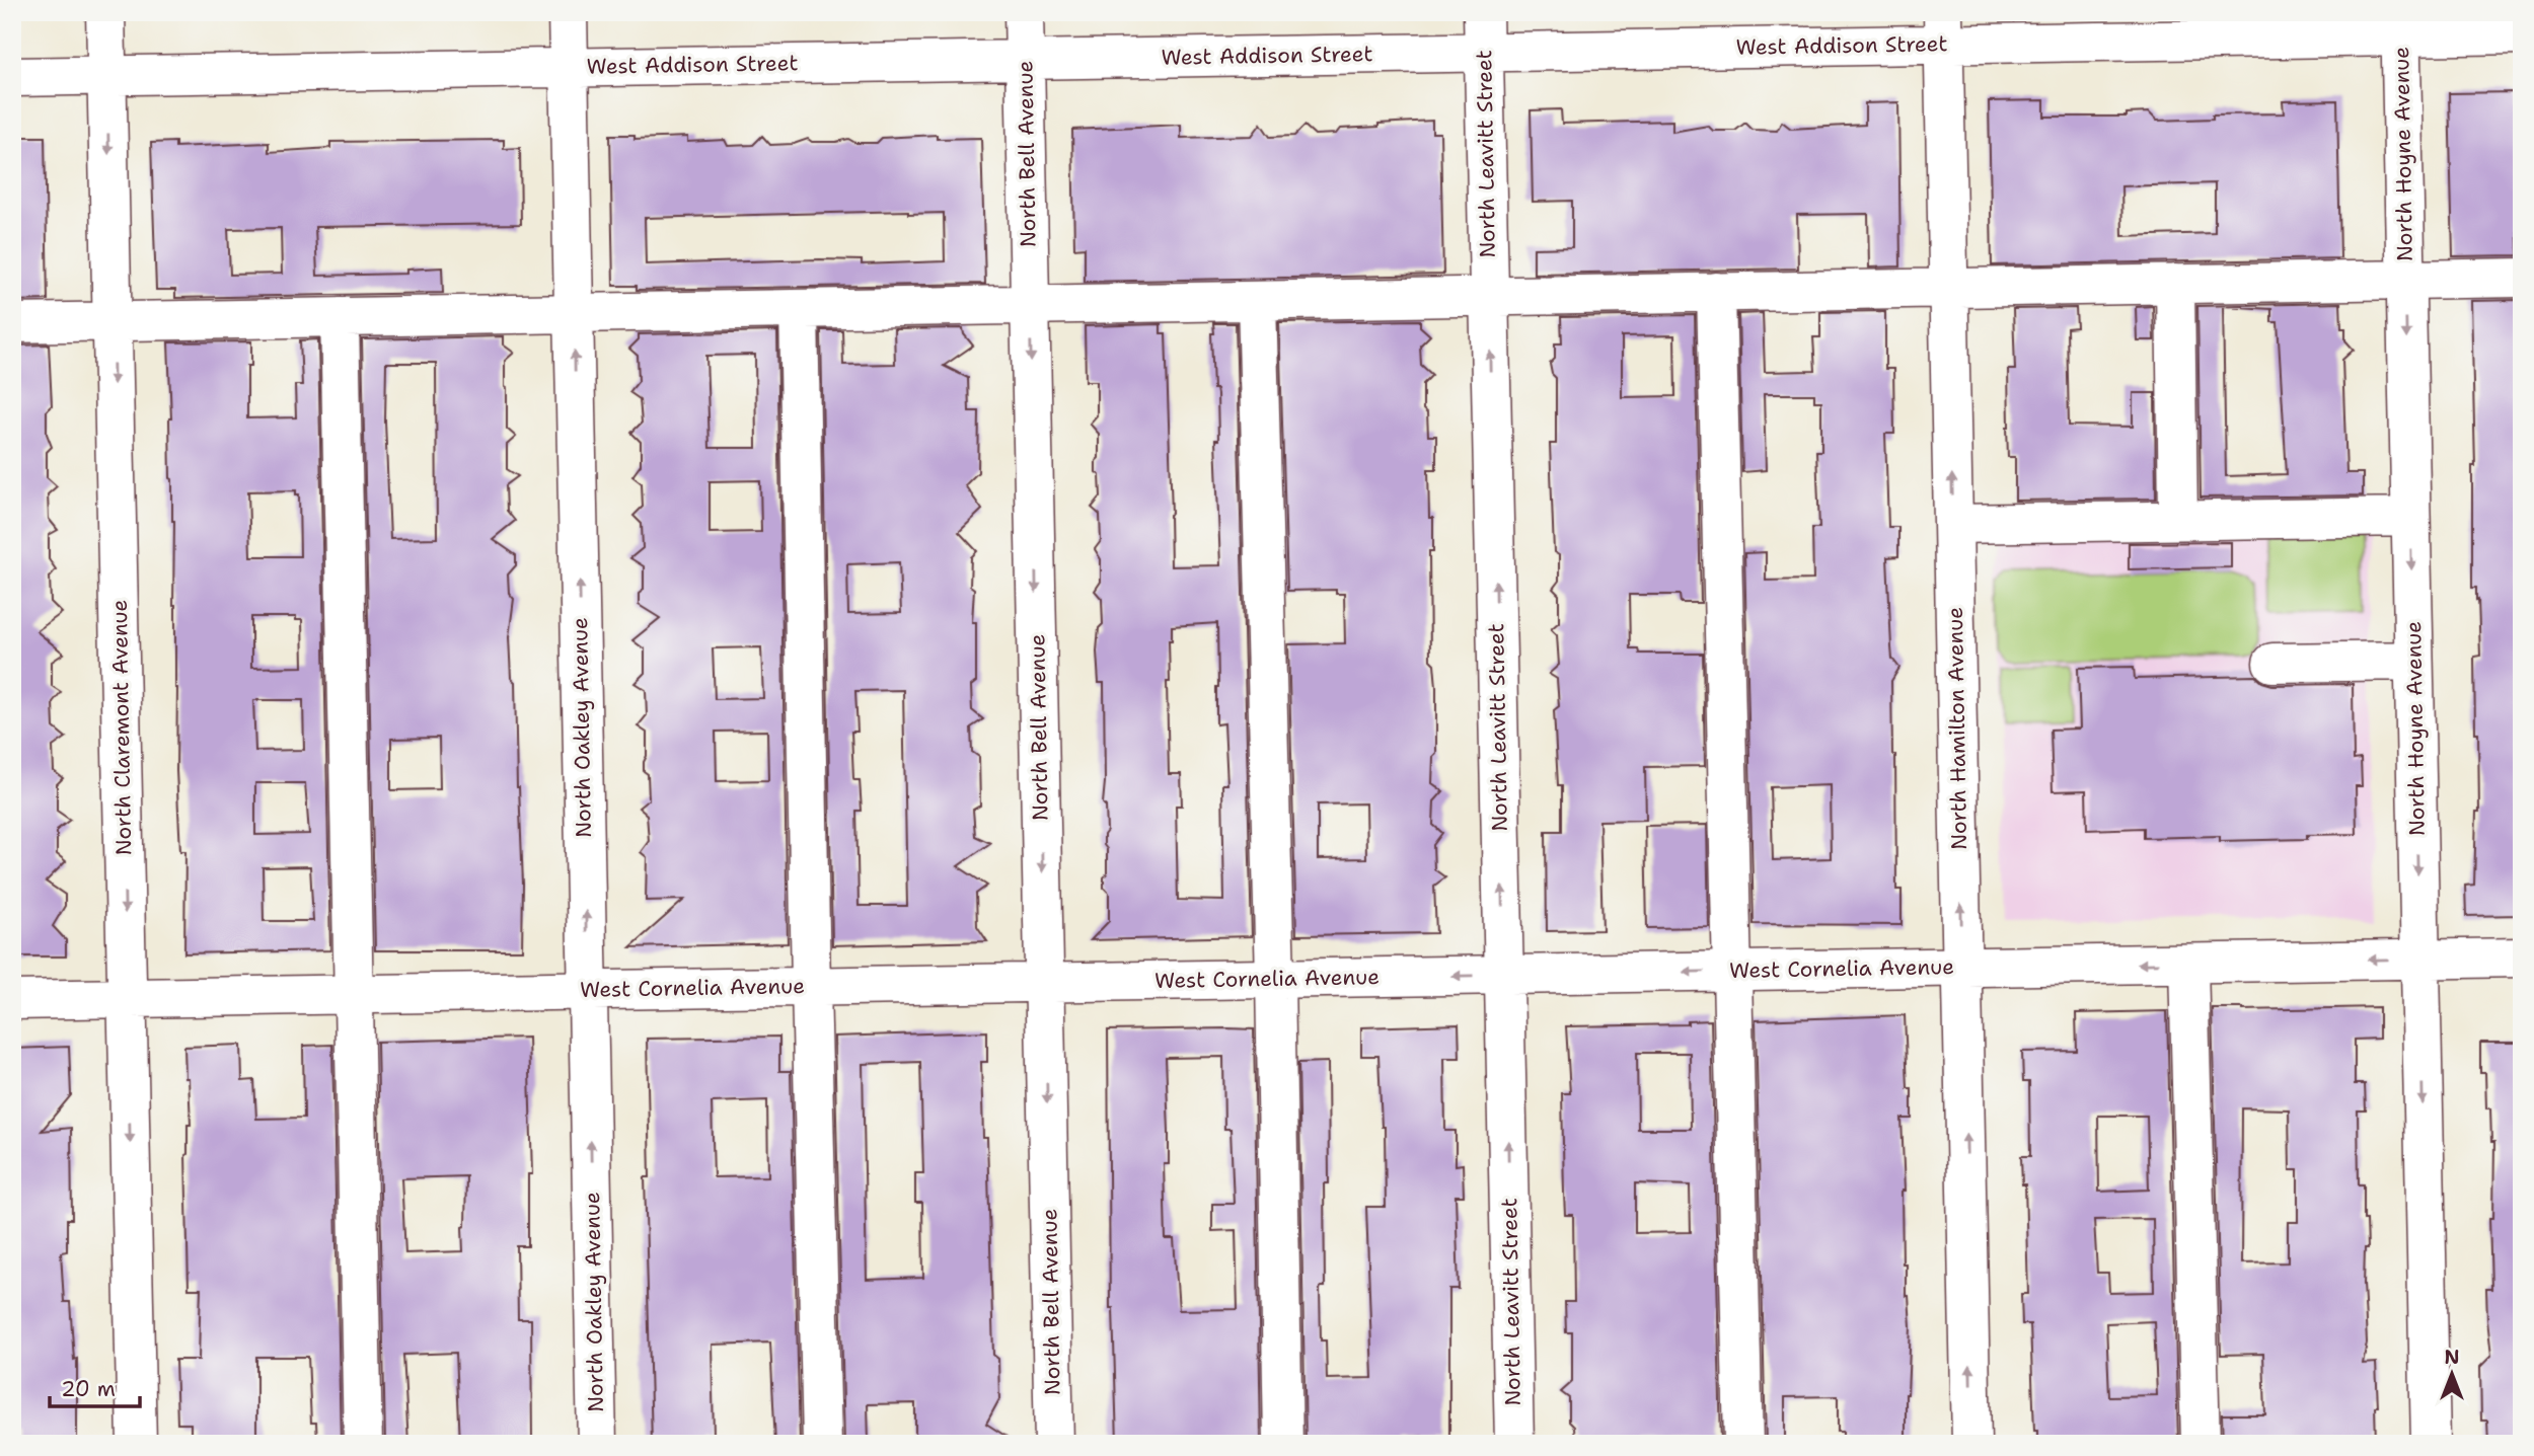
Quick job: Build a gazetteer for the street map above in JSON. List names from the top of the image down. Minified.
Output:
{"streets":{"street":["West Addison Street","North Bell Avenue","North Leavitt Street","North Hoyne Avenue","North Claremont Avenue","North Oakley Avenue","North Hamilton Avenue","West Cornelia Avenue"]},"crossings":[["West Addison Street","North Bell Avenue"],["West Addison Street","North Leavitt Street"],["West Addison Street","North Hoyne Avenue"],["West Addison Street","North Claremont Avenue"],["West Addison Street","North Oakley Avenue"],["West Addison Street","North Hamilton Avenue"],["North Bell Avenue","West Cornelia Avenue"],["North Leavitt Street","West Cornelia Avenue"],["North Hoyne Avenue","West Cornelia Avenue"],["North Claremont Avenue","West Cornelia Avenue"],["North Oakley Avenue","West Cornelia Avenue"],["North Hamilton Avenue","West Cornelia Avenue"]],"one_way":["West Cornelia Avenue"],"scale_bar":"20 m","north":"top"}
